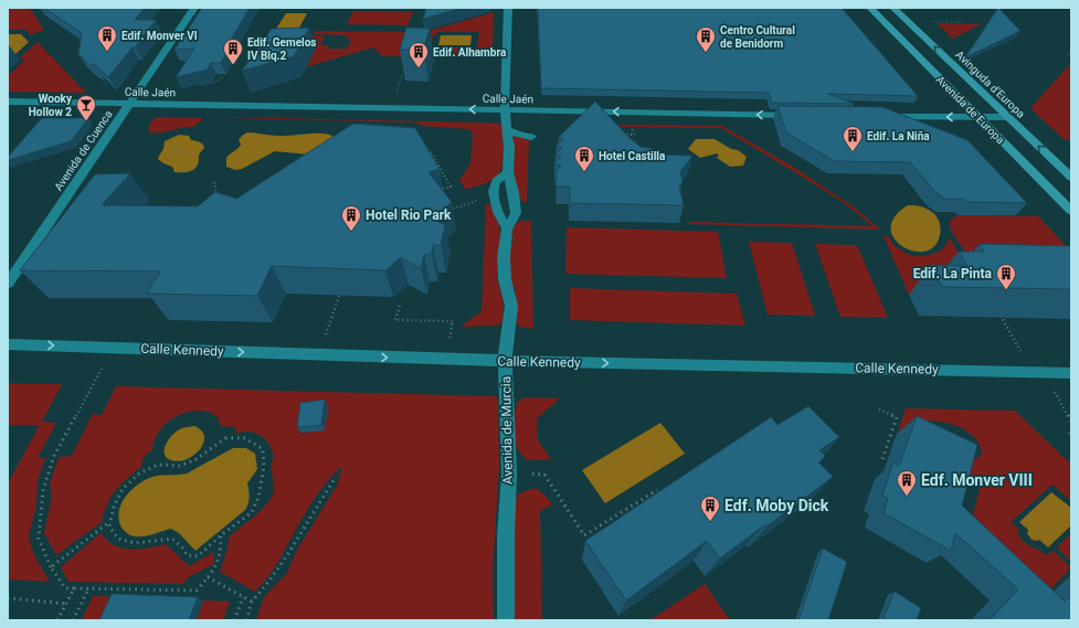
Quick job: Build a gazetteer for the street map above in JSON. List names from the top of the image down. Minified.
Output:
{"streets":{"main road":["Avinguda d'Europa","Avenida de Europa"],"street":["Calle Jaén","Avenida de Cuenca","Calle Kennedy","Avenida de Murcia"]},"crossings":[["Calle Jaén","Avenida de Cuenca"],["Calle Jaén","Avenida de Murcia"],["Calle Kennedy","Avenida de Murcia"]],"one_way":["Avinguda d'Europa","Calle Jaén","Calle Kennedy"],"places":{"building":["Edif. Monver VI","Centro Cultural de Benidorm","Edif. Gemelos IV Blq.2","Edif. Alhambra","Edif. La Niña","Hotel Castilla","Hotel Rio Park","Edif. La Pinta","Edf. Monver VIII","Edf. Moby Dick"],"bar":["Wooky Hollow 2"]}}
